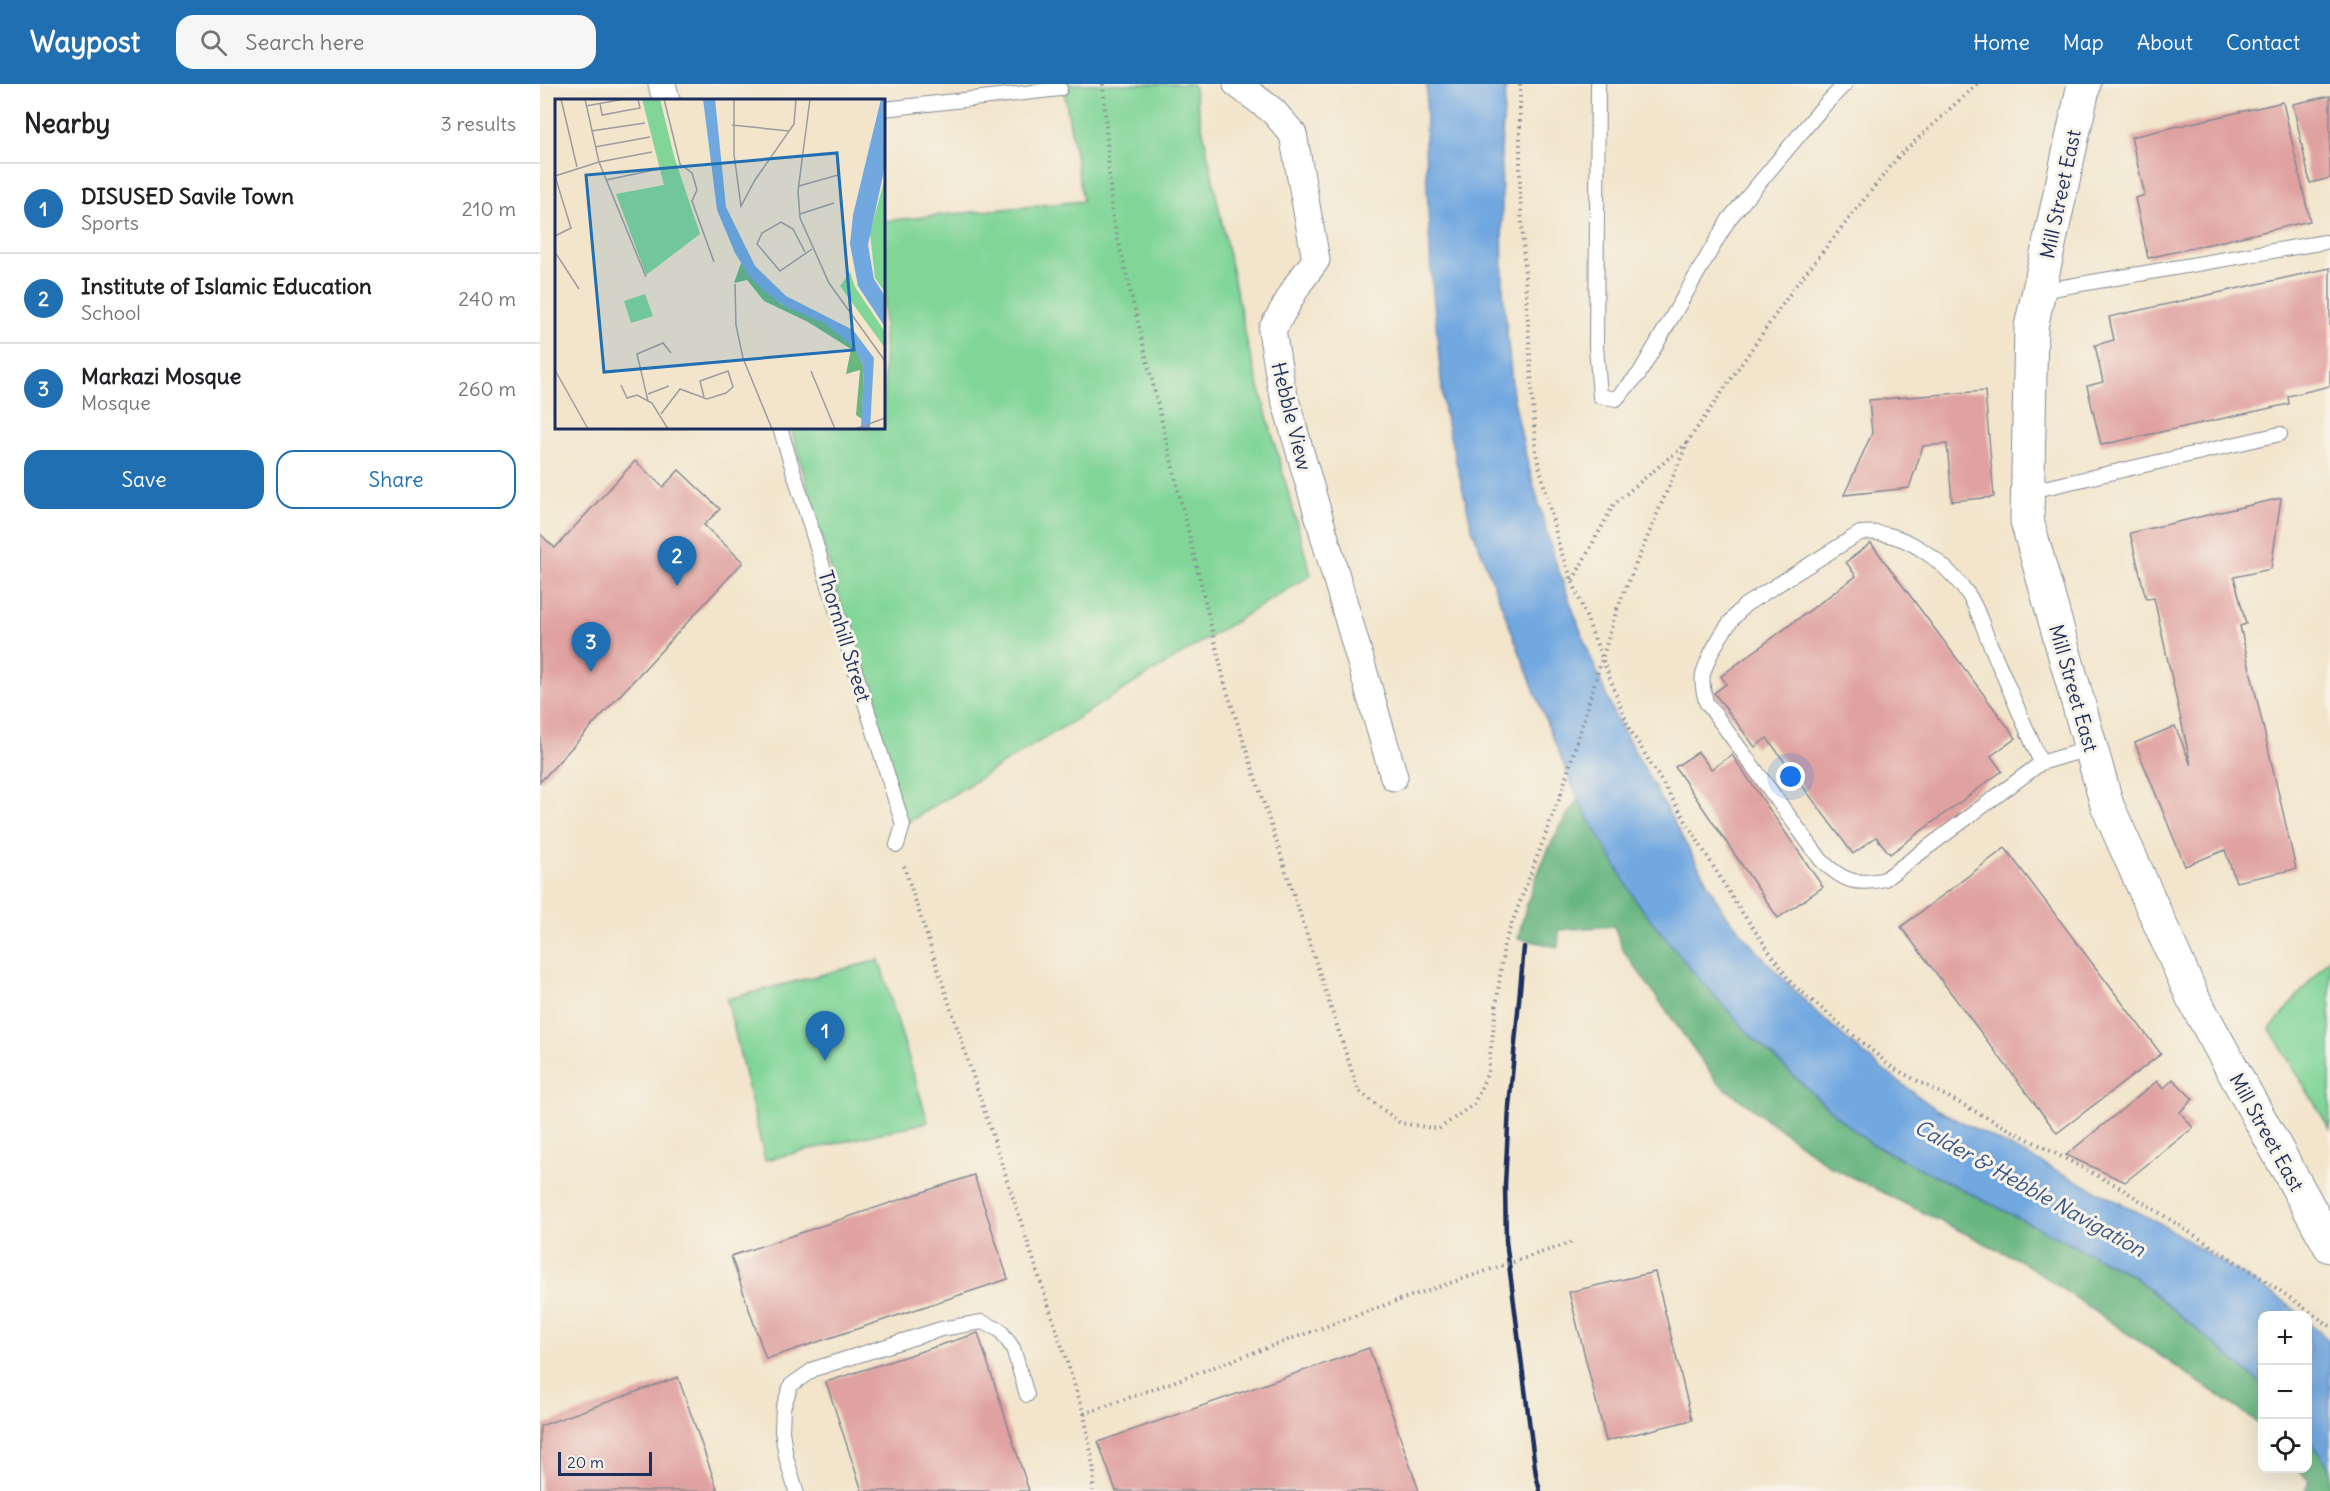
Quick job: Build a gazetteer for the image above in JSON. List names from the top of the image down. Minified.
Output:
{"streets":{"street":["Mill Street East","Hebble View"],"lane":["Thornhill Street"]},"water":["Calder & Hebble Navigation"],"scale_bar":"20 m","page":{"header":"Waypost","search":"Search here","nav":["Home","Map","About","Contact"],"heading":["Nearby","3 results"],"list":[{"mark":"1","name":"DISUSED Savile Town","note":"Sports","value":"210 m"},{"mark":"2","name":"Institute of Islamic Education","note":"School","value":"240 m"},{"mark":"3","name":"Markazi Mosque","note":"Mosque","value":"260 m"}],"buttons":["Save","Share"],"pins":["2","3","1"],"map_buttons":["+","−"],"scale":"20 m"}}
